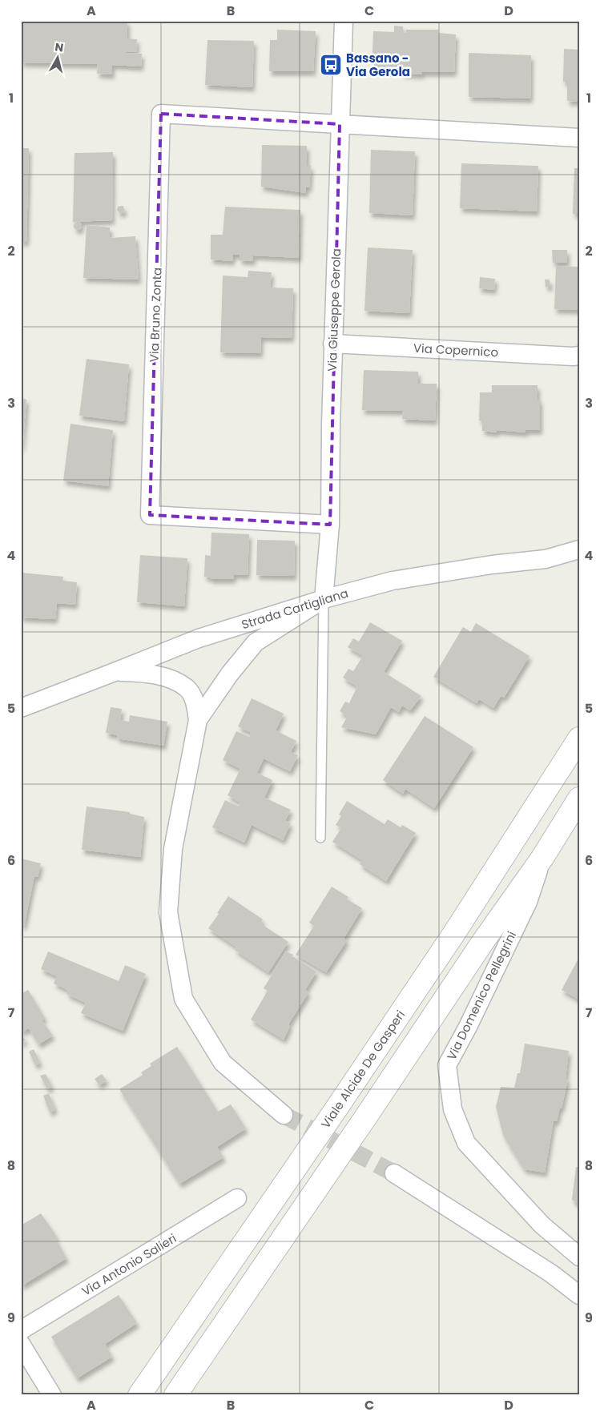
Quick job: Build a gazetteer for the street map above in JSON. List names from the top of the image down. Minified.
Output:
{"streets":{"main road":["Viale Alcide De Gasperi"],"street":["Via Giuseppe Gerola","Via Bruno Zonta","Via Copernico","Strada Cartigliana","Via Domenico Pellegrini","Via Antonio Salieri"]},"crossings":[["Via Giuseppe Gerola","Via Bruno Zonta"],["Via Giuseppe Gerola","Via Copernico"],["Via Giuseppe Gerola","Strada Cartigliana"]],"places":{"bus stop":["Bassano - Via Gerola"]},"north":"top","grid":{"columns":["A","B","C","D"],"rows":["1","2","3","4","5","6","7","8","9"]}}
